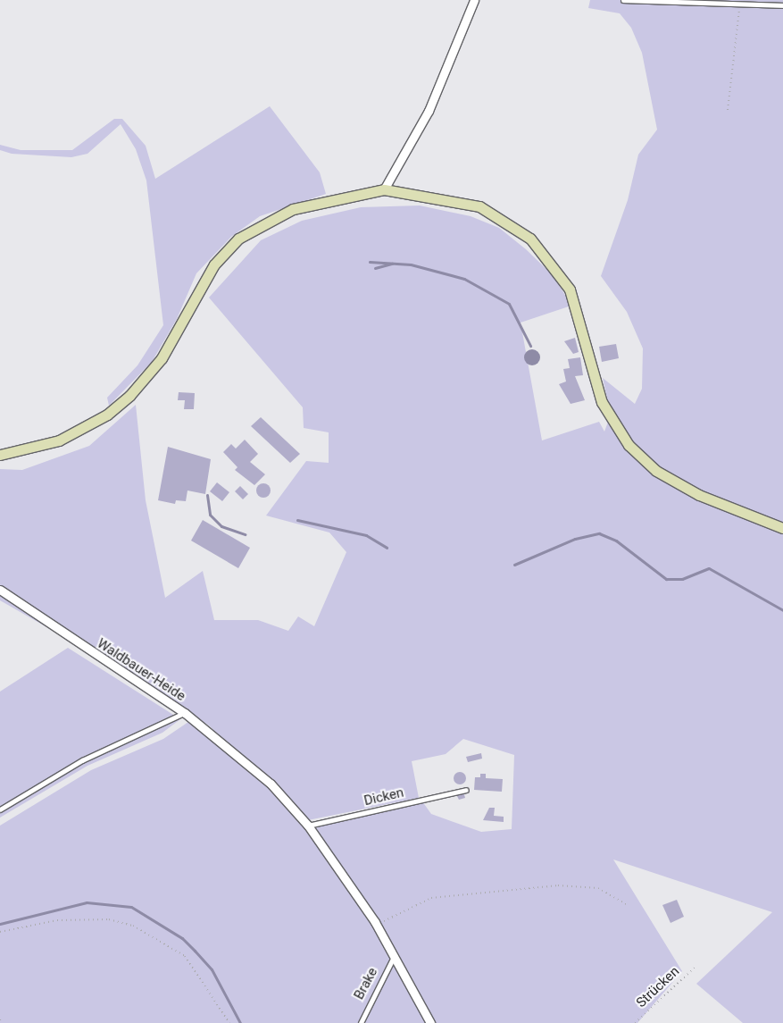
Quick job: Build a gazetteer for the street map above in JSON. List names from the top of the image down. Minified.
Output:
{"streets":{"street":["Waldbauer-Heide"],"lane":["Dicken","Brake"],"path":["Strücken"]}}
